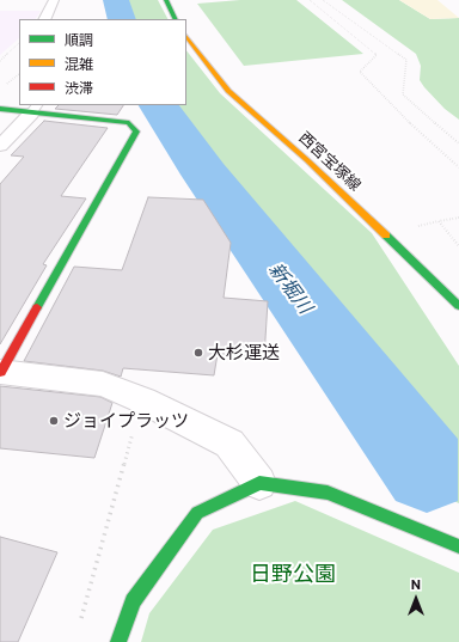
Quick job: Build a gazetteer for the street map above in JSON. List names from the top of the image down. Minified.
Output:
{"streets":{"main road":["西宮宝塚線"]},"water":["新堀川"],"parks":["日野公園"],"places":["大杉運送","ジョイプラッツ"],"legend":["順調","混雑","渋滞"],"north":"top"}
